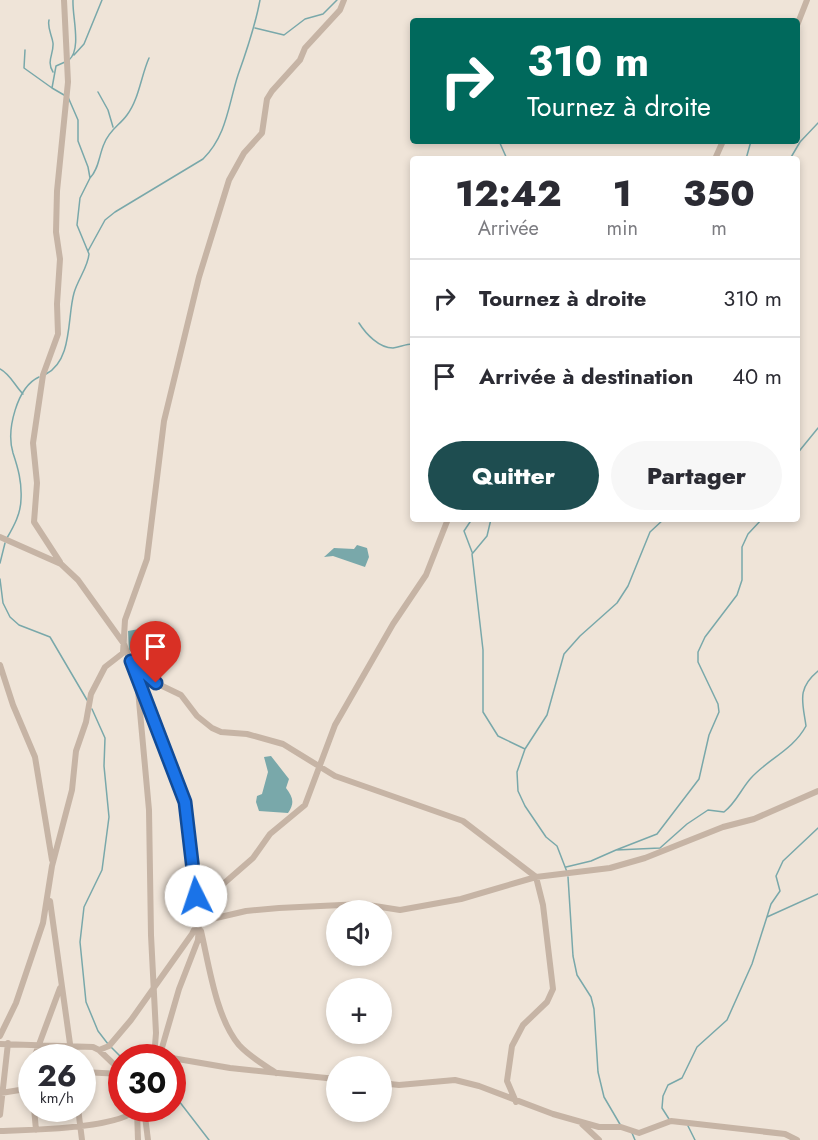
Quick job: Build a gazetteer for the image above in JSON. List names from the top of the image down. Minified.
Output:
{"page":{"turn":["310 m","Tournez à droite"],"eta":["12:42","Arrivée","1","min","350","m"],"list":[{"name":"Tournez à droite","value":"310 m"},{"name":"Arrivée à destination","value":"40 m"}],"buttons":["Quitter","Partager"],"map_buttons":["+","−"],"speed":"26 km/h","limit":"30"}}
